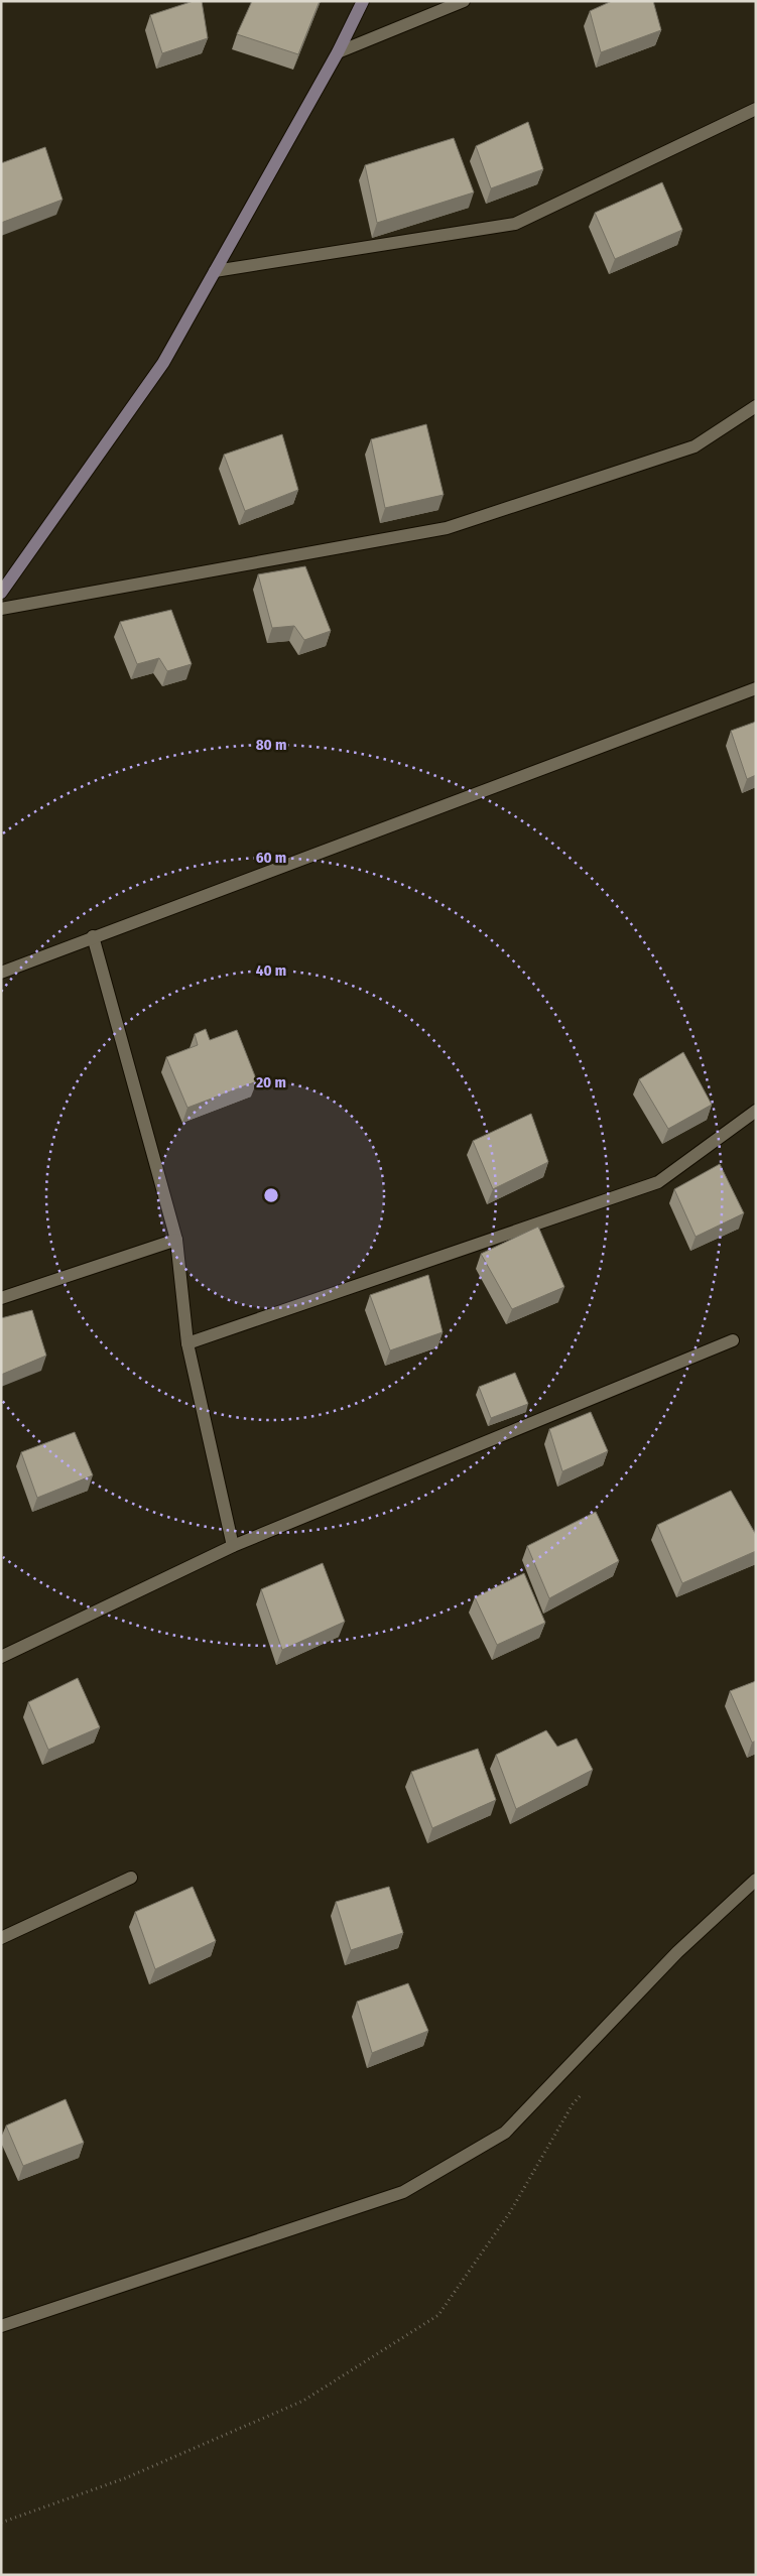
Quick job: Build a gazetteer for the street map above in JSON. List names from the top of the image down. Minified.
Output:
{"rings":["80 m","60 m","40 m","20 m"]}
